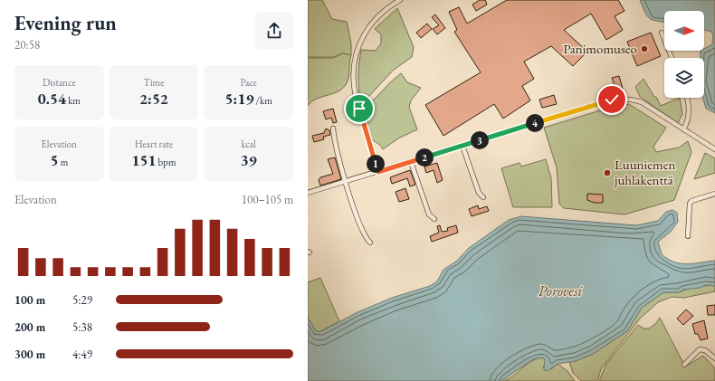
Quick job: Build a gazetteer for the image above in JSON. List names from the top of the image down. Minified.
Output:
{"water":["Porovesi"],"places":["Panimomuseo","Luuniemen juhlakenttä"],"north":"right","page":{"heading":["Evening run","20:58"],"stats":[["Distance","0.54 km"],["Time","2:52"],["Pace","5:19 /km"],["Elevation","5 m"],["Heart rate","151 bpm"],["kcal","39"]],"pins":["4","3","2","1"],"chart":["Elevation","100–105 m"],"list":[{"name":"100 m","note":"5:29"},{"name":"200 m","note":"5:38"},{"name":"300 m","note":"4:49"}]}}
